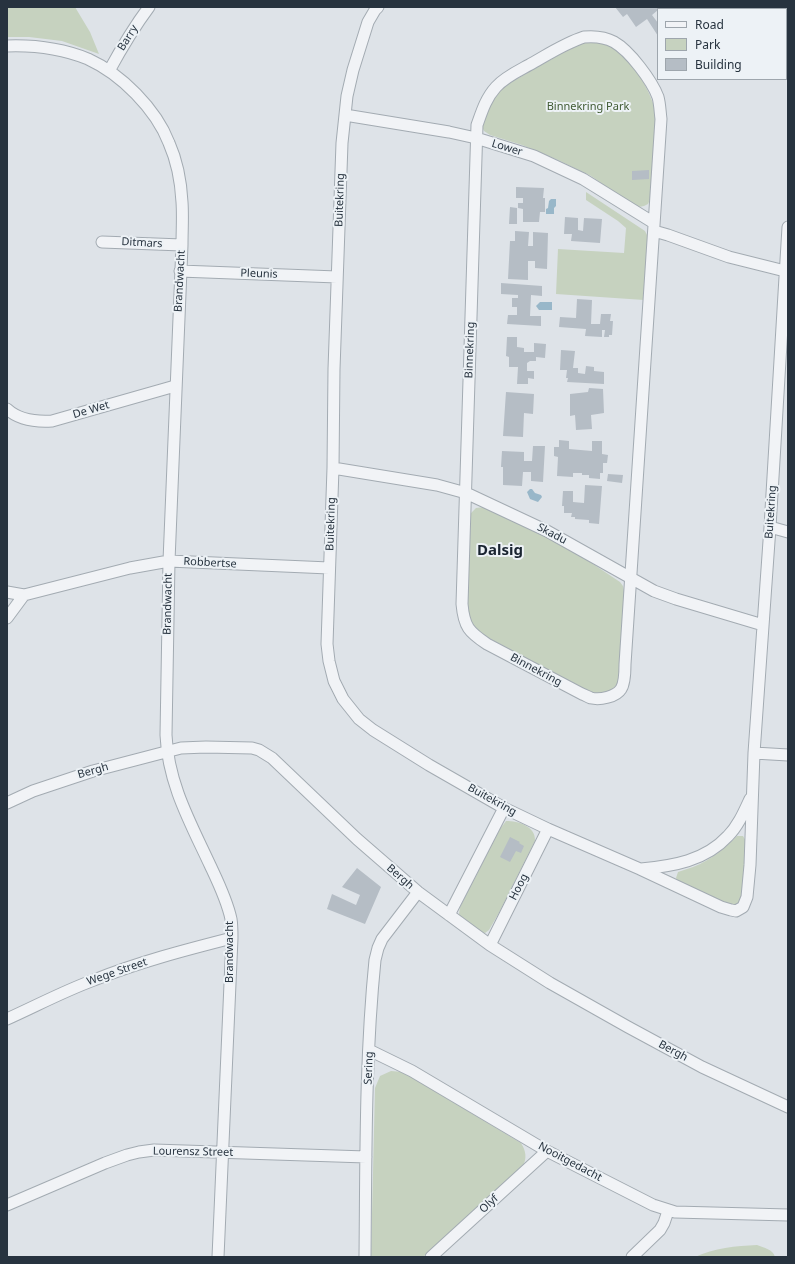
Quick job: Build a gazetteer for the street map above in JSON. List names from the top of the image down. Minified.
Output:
{"streets":{"street":["Barry","Lower","Buitekring","Ditmars","Pleunis","Brandwacht","Binnekring","De Wet","Skadu","Robbertse","Bergh","Hoog","Wege Street","Sering","Lourensz Street","Nooitgedacht","Olyf"]},"crossings":[["Barry","Brandwacht"],["Lower","Buitekring"],["Lower","Binnekring"],["Buitekring","Pleunis"],["Buitekring","Skadu"],["Buitekring","Robbertse"],["Buitekring","Hoog"],["Ditmars","Brandwacht"],["Pleunis","Brandwacht"],["Brandwacht","De Wet"],["Brandwacht","Robbertse"],["Brandwacht","Bergh"],["Brandwacht","Wege Street"],["Brandwacht","Lourensz Street"],["Binnekring","Skadu"],["Bergh","Hoog"],["Bergh","Sering"],["Sering","Lourensz Street"],["Sering","Nooitgedacht"],["Nooitgedacht","Olyf"]],"districts":["Dalsig"],"parks":["Binnekring Park"],"legend":["Road","Park","Building"]}
